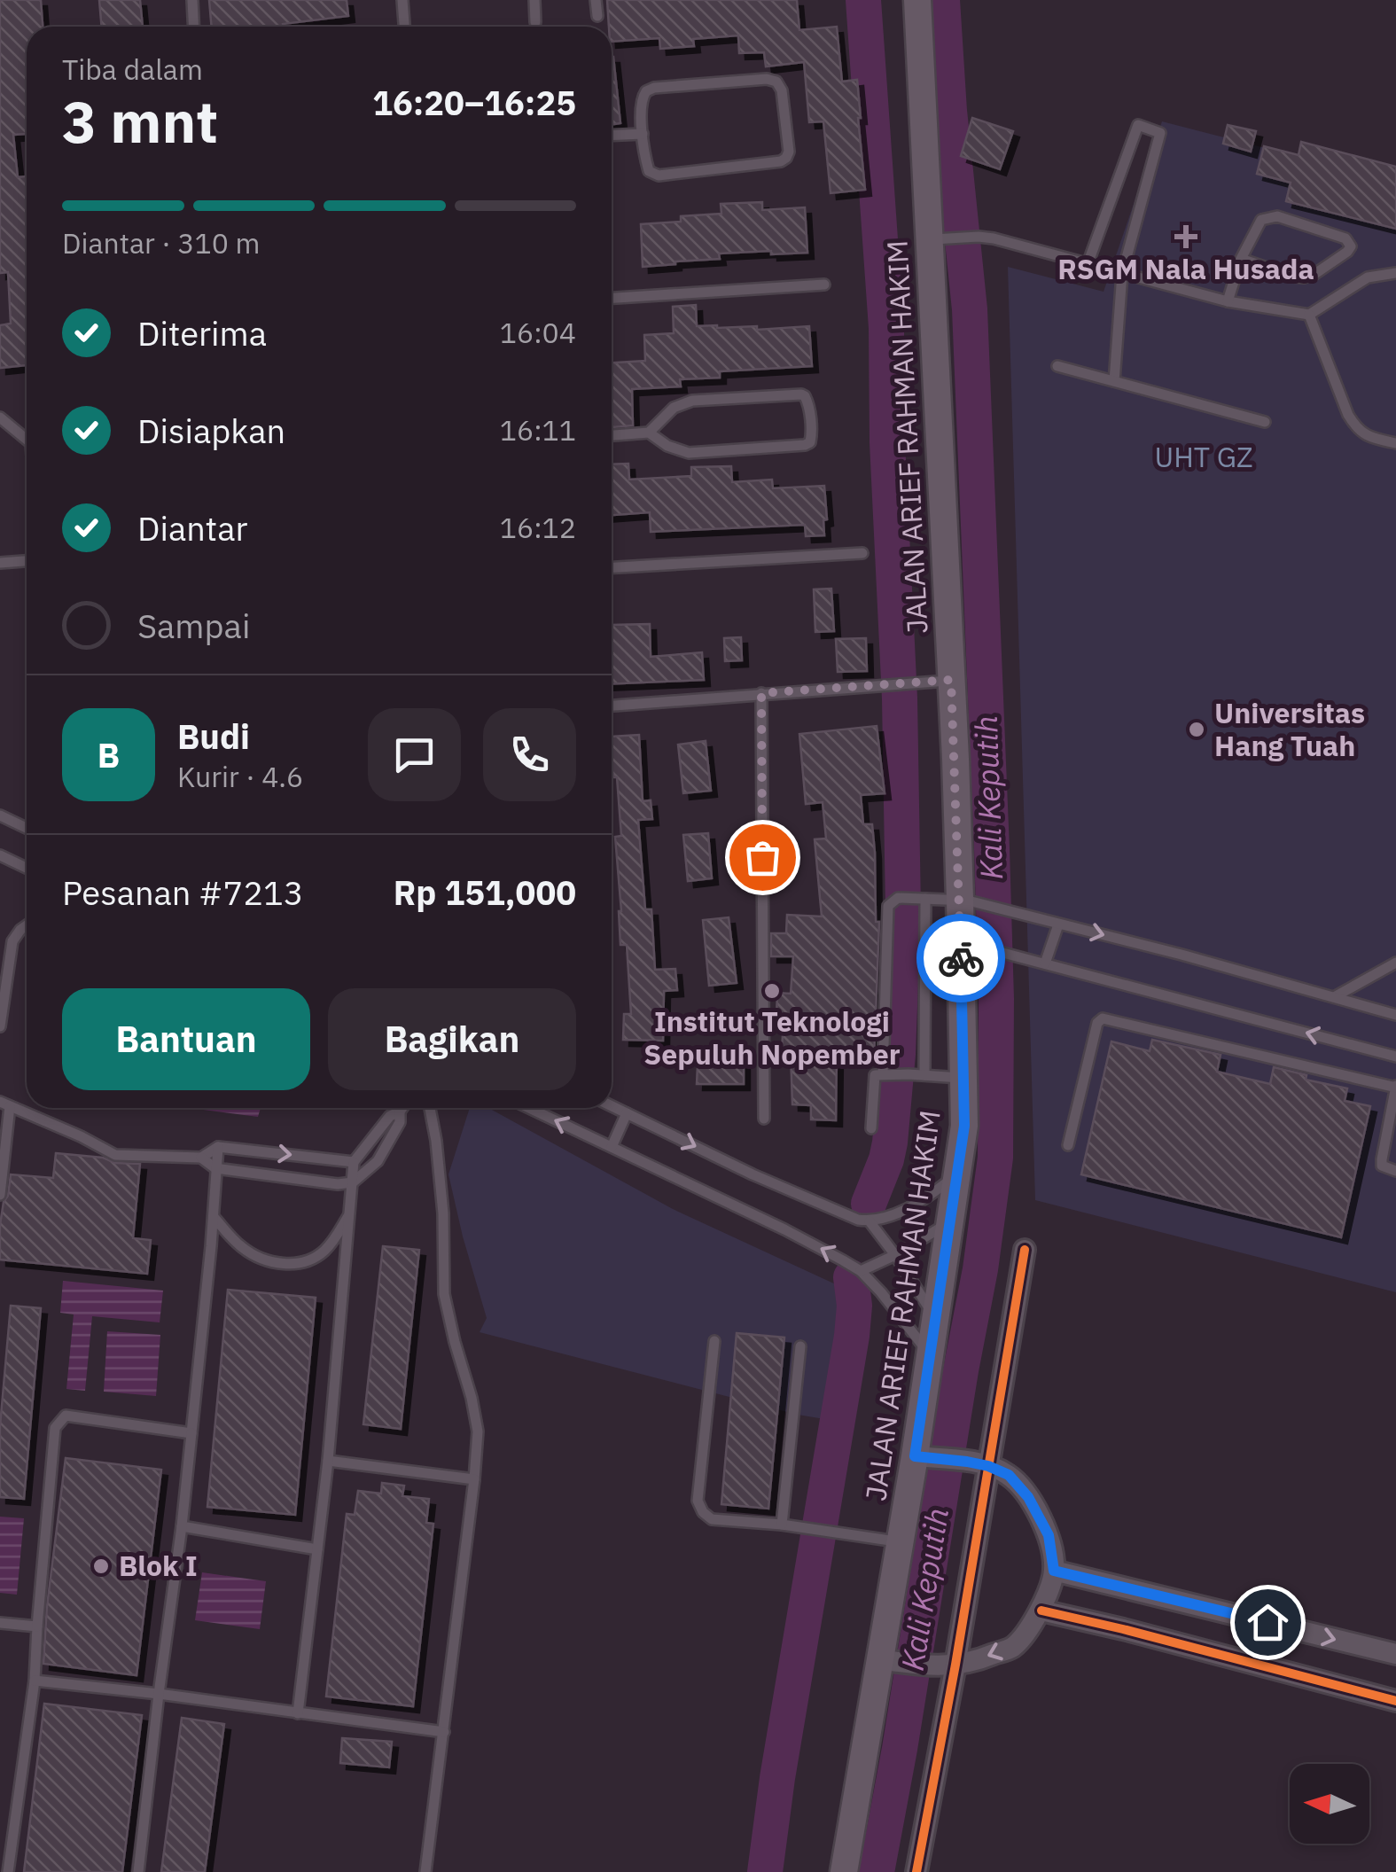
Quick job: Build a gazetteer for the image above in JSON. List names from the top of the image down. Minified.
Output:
{"streets":{"main road":["JALAN ARIEF RAHMAN HAKIM"]},"water":["Kali Keputih"],"parks":["UHT GZ"],"places":{"health":["RSGM Nala Husada"],"other":["Universitas Hang Tuah","Institut Teknologi Sepuluh Nopember","Blok I"]},"north":"left","page":{"heading":["3 mnt","Tiba dalam","16:20–16:25"],"panel":["Budi","Kurir · 4.6","Pesanan #7213","Rp 151,000"],"bar":"Diantar · 310 m","list":[["Diterima","16:04"],["Disiapkan","16:11"],["Diantar","16:12"],"Sampai"],"round":"B","buttons":["Bantuan","Bagikan"]}}
